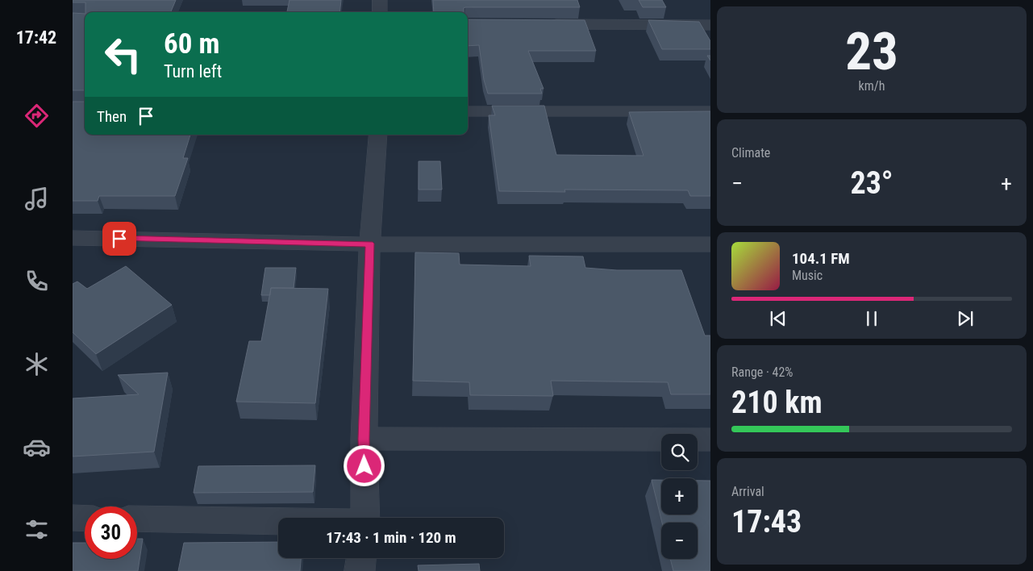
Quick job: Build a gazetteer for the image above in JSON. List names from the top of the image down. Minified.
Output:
{"page":{"tabs":"17:42","tile":[["23","km/h"],"Climate",["Range · 42%","210 km"],["Arrival","17:43"]],"turn":["60 m","Turn left"],"then":"Then","heat":["−","23°","+"],"song":["104.1 FM","Music"],"map_buttons":["+","−"],"limit":"30","trip":"17:43 · 1 min · 120 m"}}
